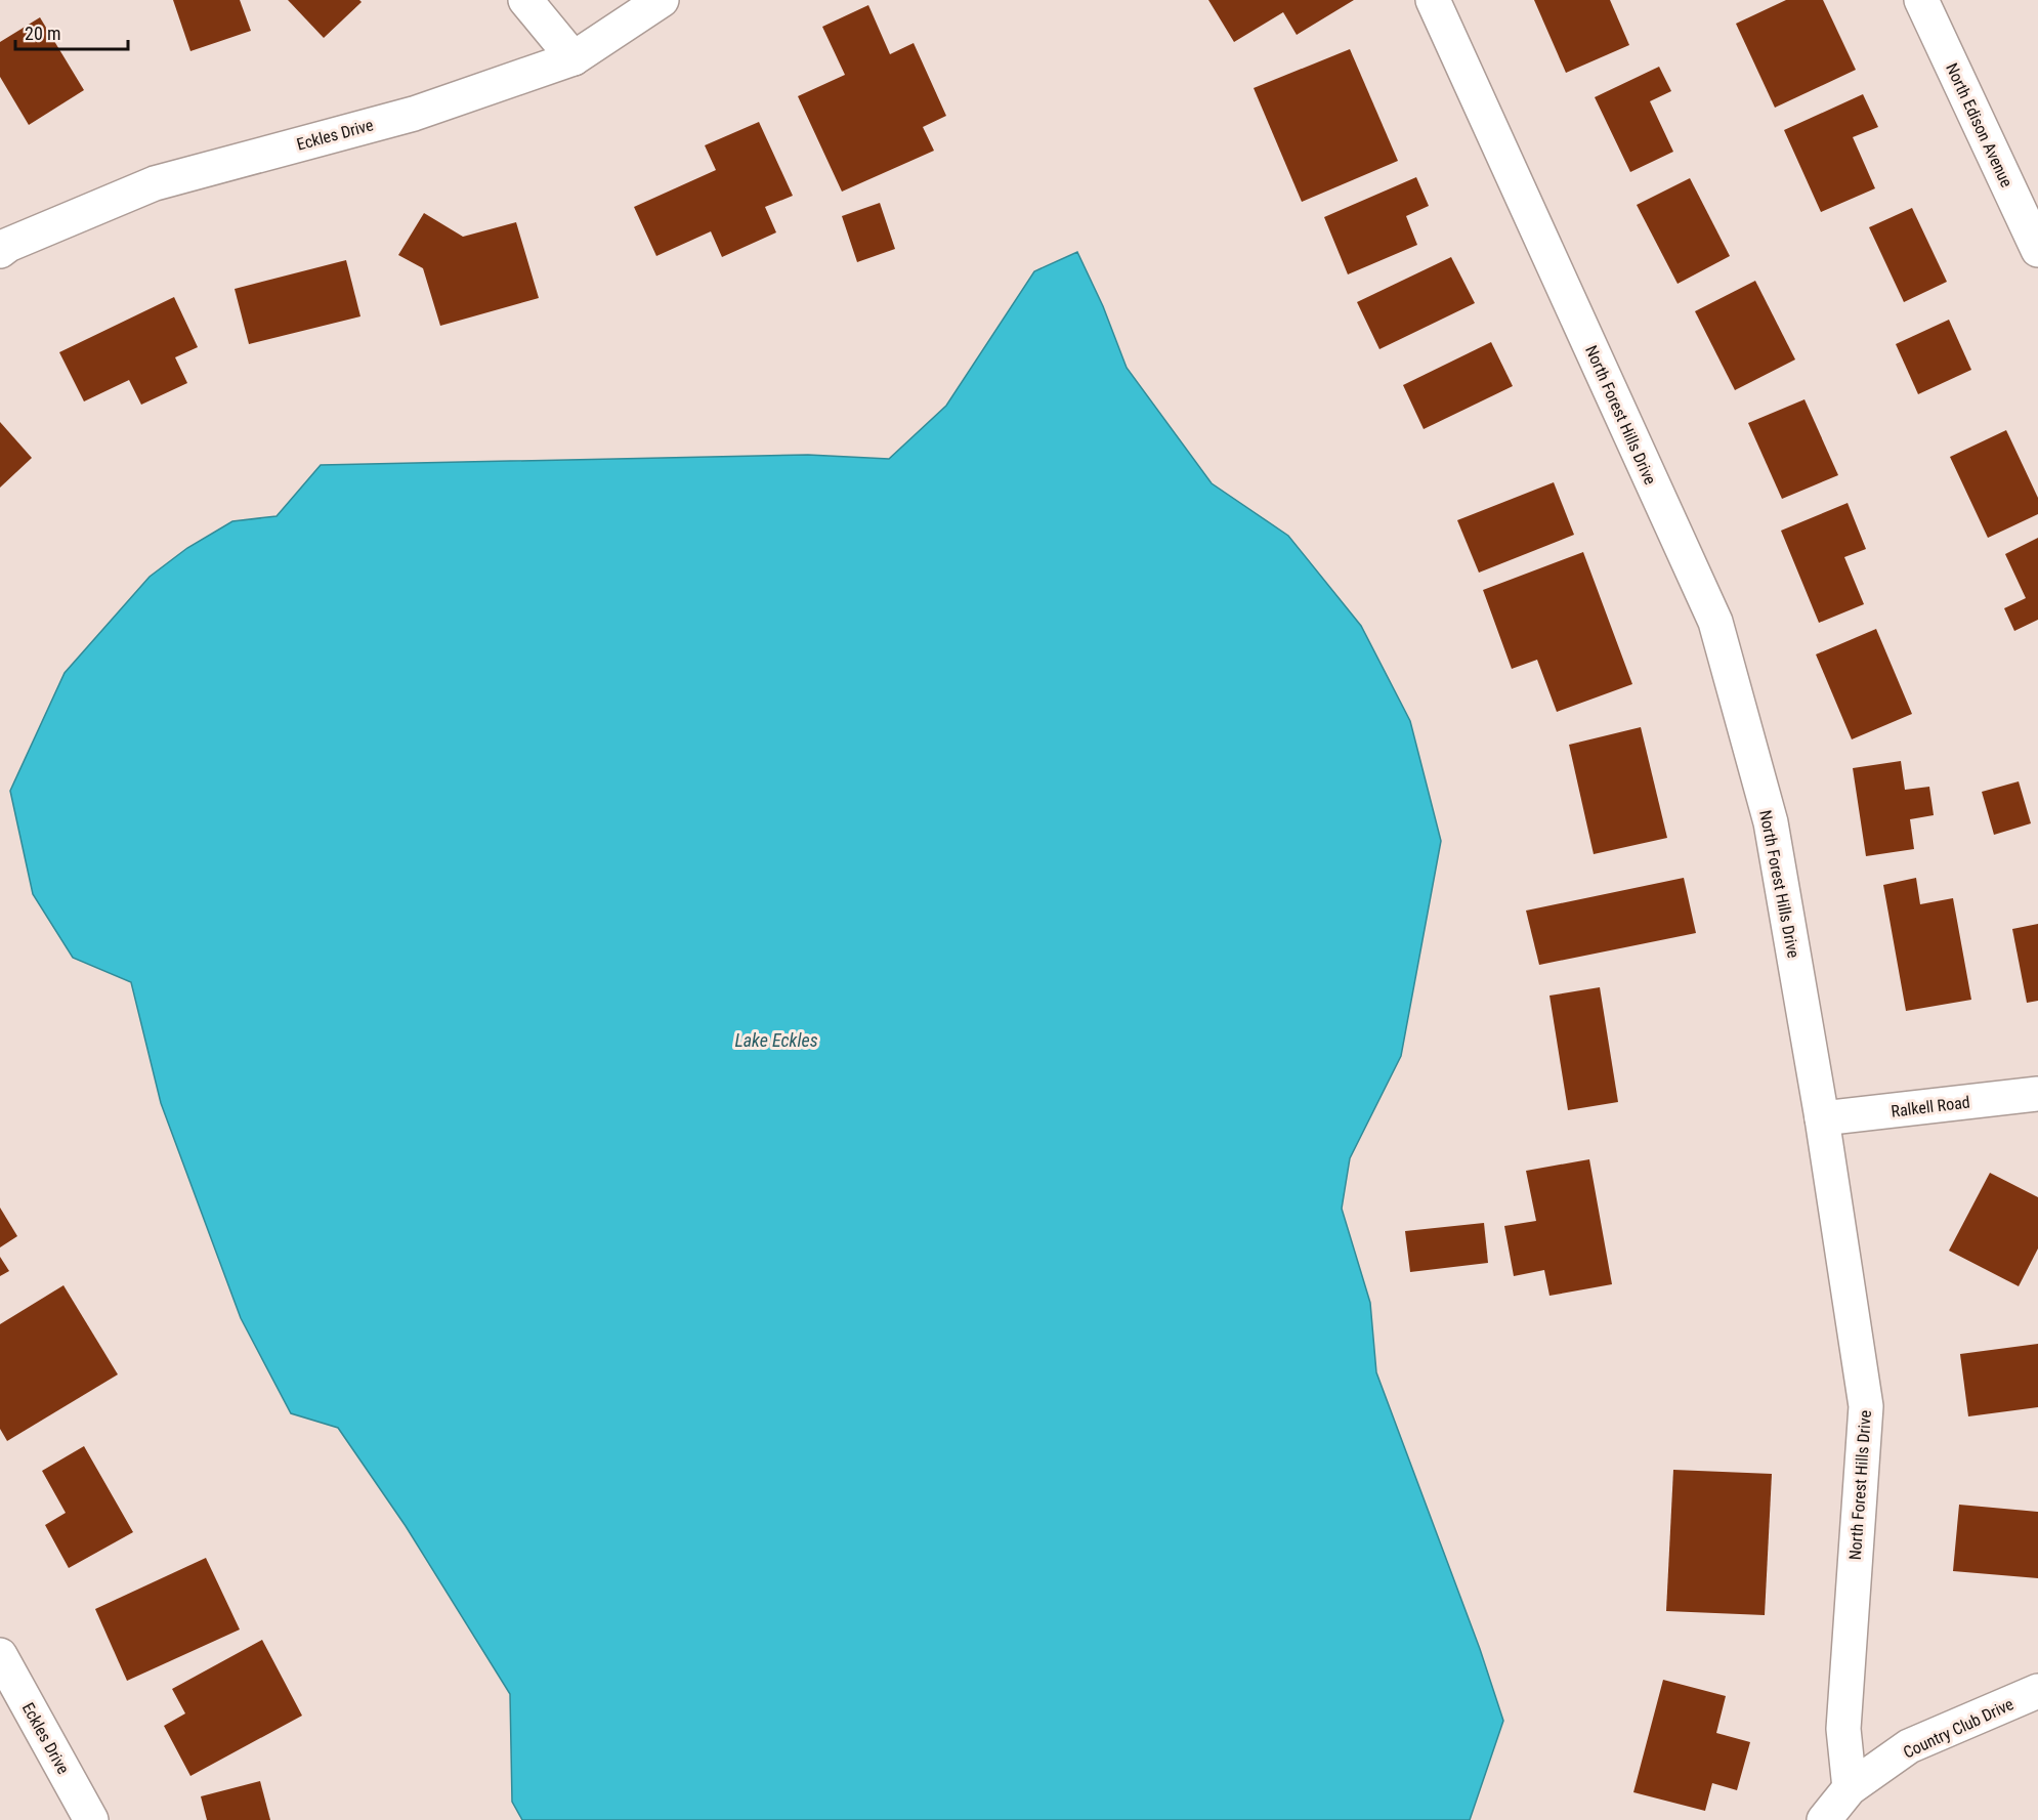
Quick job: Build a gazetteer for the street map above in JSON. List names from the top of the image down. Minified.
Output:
{"streets":{"street":["North Edison Avenue","Eckles Drive","North Forest Hills Drive","Ralkell Road","Country Club Drive"]},"crossings":[["North Forest Hills Drive","Ralkell Road"],["North Forest Hills Drive","Country Club Drive"]],"water":["Lake Eckles"],"scale_bar":"20 m"}
